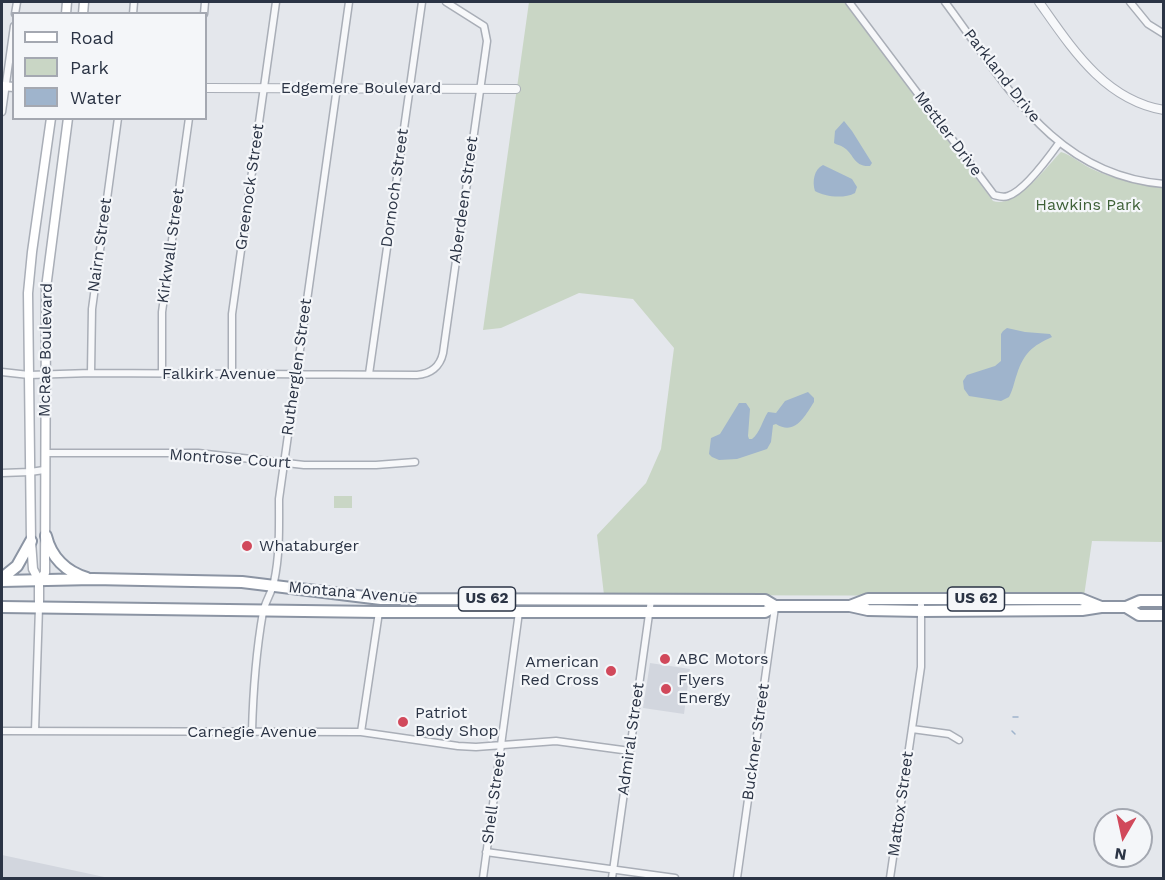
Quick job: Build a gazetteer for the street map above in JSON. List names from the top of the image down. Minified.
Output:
{"streets":{"highway":["Montana Avenue","US 62"],"main road":["McRae Boulevard"],"street":["Parkland Drive","Edgemere Boulevard","Mettler Drive","Greenock Street","Dornoch Street","Aberdeen Street","Nairn Street","Kirkwall Street","Rutherglen Street","Falkirk Avenue","Montrose Court","Carnegie Avenue","Admiral Street","Buckner Street","Shell Street","Mattox Street"]},"crossings":[["Parkland Drive","Mettler Drive"],["Edgemere Boulevard","Greenock Street"],["Edgemere Boulevard","Dornoch Street"],["Edgemere Boulevard","Aberdeen Street"],["Edgemere Boulevard","Rutherglen Street"],["Greenock Street","Falkirk Avenue"],["Dornoch Street","Falkirk Avenue"],["Aberdeen Street","Falkirk Avenue"],["Nairn Street","Falkirk Avenue"],["Kirkwall Street","Falkirk Avenue"],["McRae Boulevard","Falkirk Avenue"],["McRae Boulevard","Montrose Court"],["McRae Boulevard","Montana Avenue"],["Rutherglen Street","Falkirk Avenue"],["Rutherglen Street","Montrose Court"],["Rutherglen Street","Montana Avenue"],["Rutherglen Street","Carnegie Avenue"],["Montana Avenue","Admiral Street"],["Montana Avenue","Buckner Street"],["Montana Avenue","Shell Street"],["Montana Avenue","Mattox Street"],["Carnegie Avenue","Admiral Street"],["Carnegie Avenue","Shell Street"]],"parks":["Hawkins Park"],"places":["Whataburger","ABC Motors","American Red Cross","Flyers Energy","Patriot Body Shop"],"legend":["Road","Park","Water"],"north":"bottom"}
